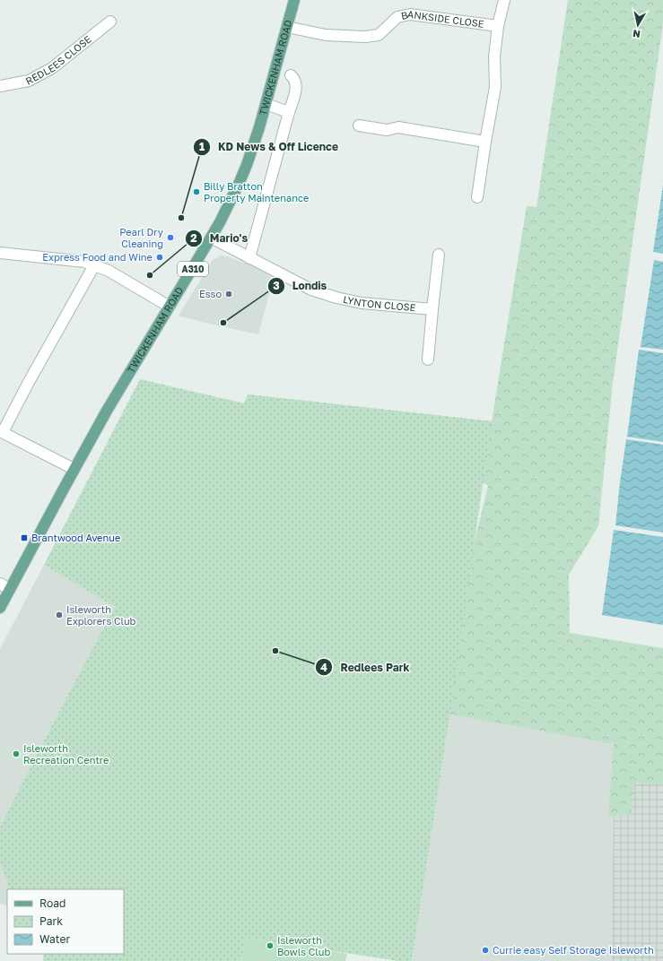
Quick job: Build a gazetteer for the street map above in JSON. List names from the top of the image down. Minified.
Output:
{"streets":{"main road":["TWICKENHAM ROAD","A310"],"street":["BANKSIDE CLOSE","REDLEES CLOSE","LYNTON CLOSE"]},"crossings":[["BANKSIDE CLOSE","TWICKENHAM ROAD"],["TWICKENHAM ROAD","LYNTON CLOSE"]],"places":{"other":["Billy Bratton Property Maintenance","KD News & Off Licence","Pearl Dry Cleaning","Express Food and Wine","Mario's","Esso","Londis","Isleworth Explorers Club","Redlees Park","Isleworth Recreation Centre","Isleworth Bowls Club","Currie easy Self Storage Isleworth"],"transit":["Brantwood Avenue"]},"legend":["Road","Park","Water"],"north":"bottom"}
